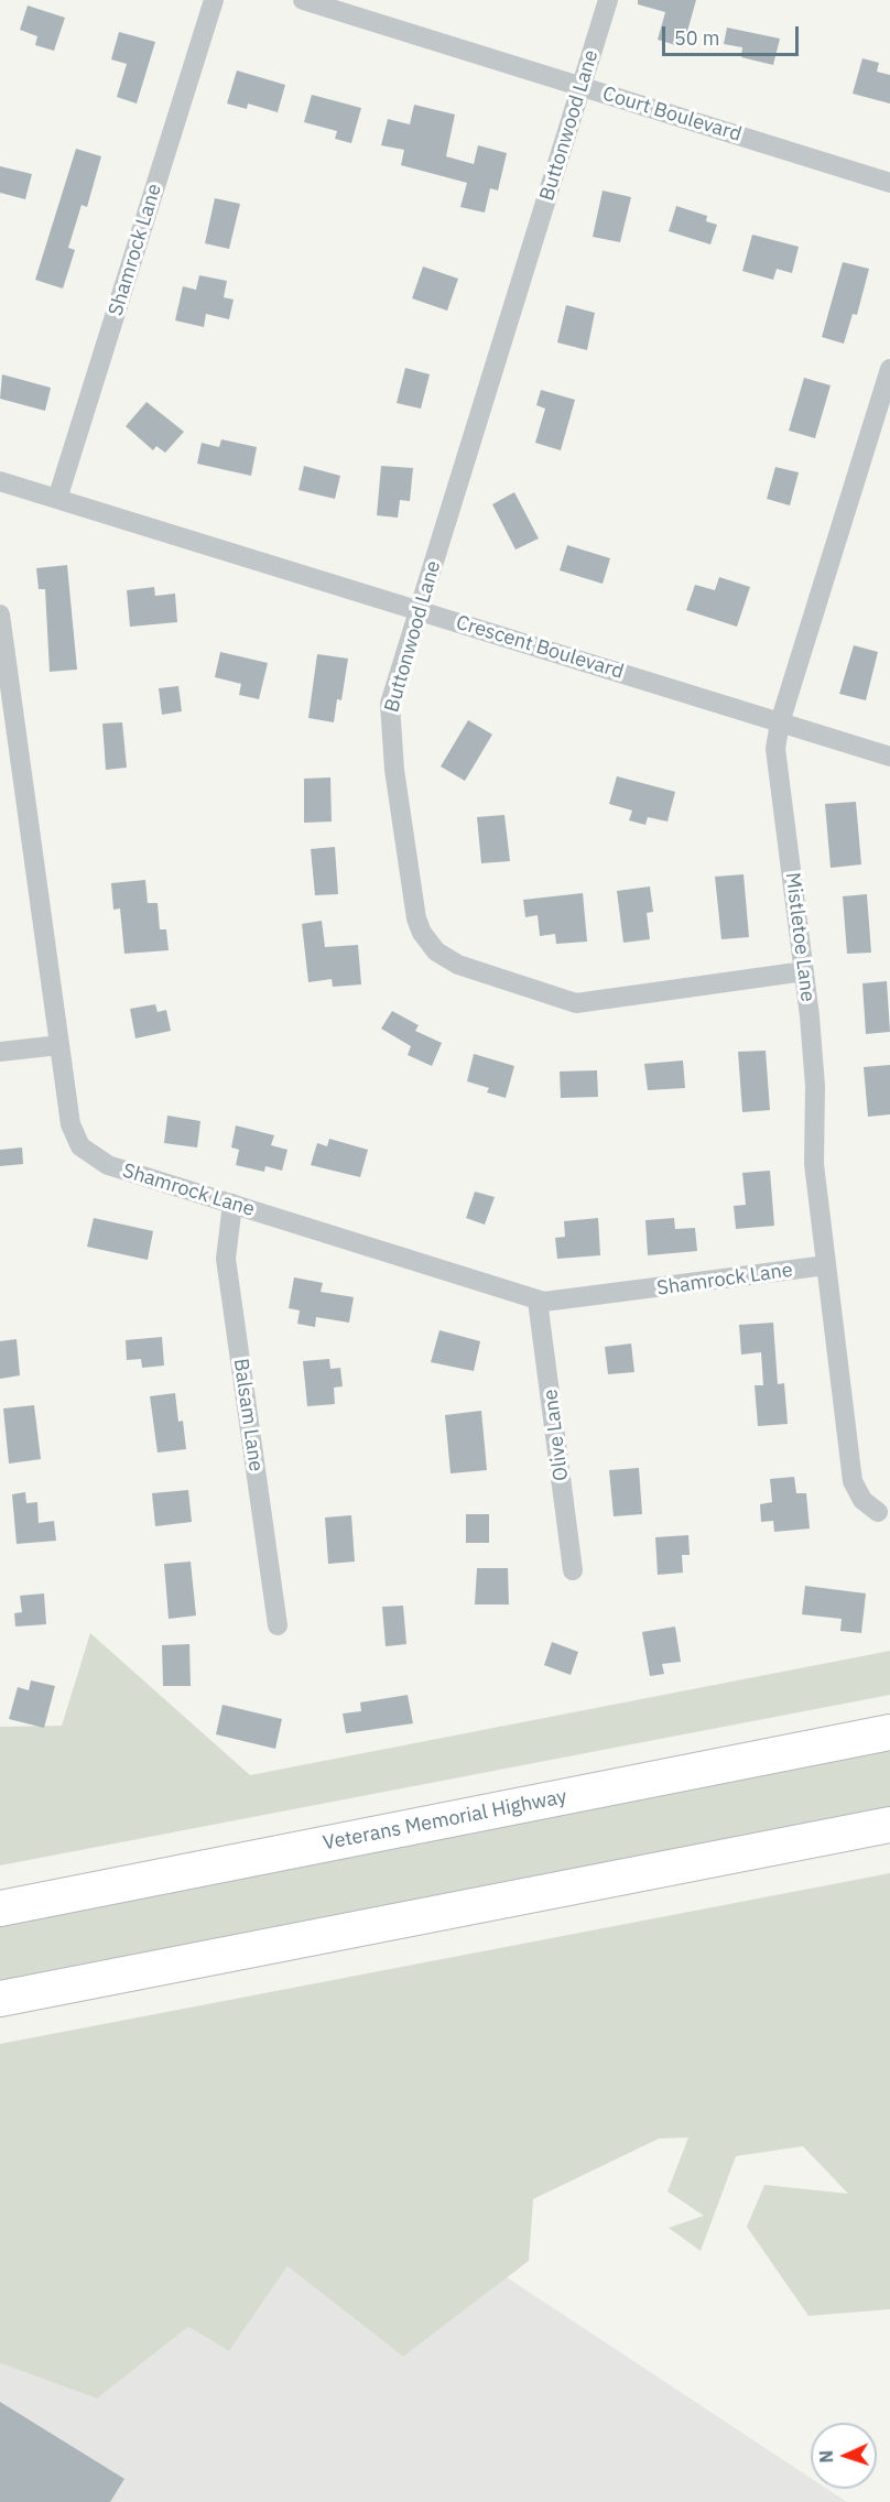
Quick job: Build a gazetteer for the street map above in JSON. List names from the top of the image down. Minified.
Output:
{"streets":{"highway":["Veterans Memorial Highway"],"street":["Court Boulevard","Buttonwood Lane","Shamrock Lane","Crescent Boulevard","Mistletoe Lane","Balsam Lane","Olive Lane"]},"crossings":[["Court Boulevard","Buttonwood Lane"],["Buttonwood Lane","Crescent Boulevard"],["Buttonwood Lane","Mistletoe Lane"],["Shamrock Lane","Crescent Boulevard"],["Shamrock Lane","Mistletoe Lane"],["Shamrock Lane","Balsam Lane"],["Shamrock Lane","Olive Lane"],["Crescent Boulevard","Mistletoe Lane"]],"scale_bar":"50 m","north":"left"}
